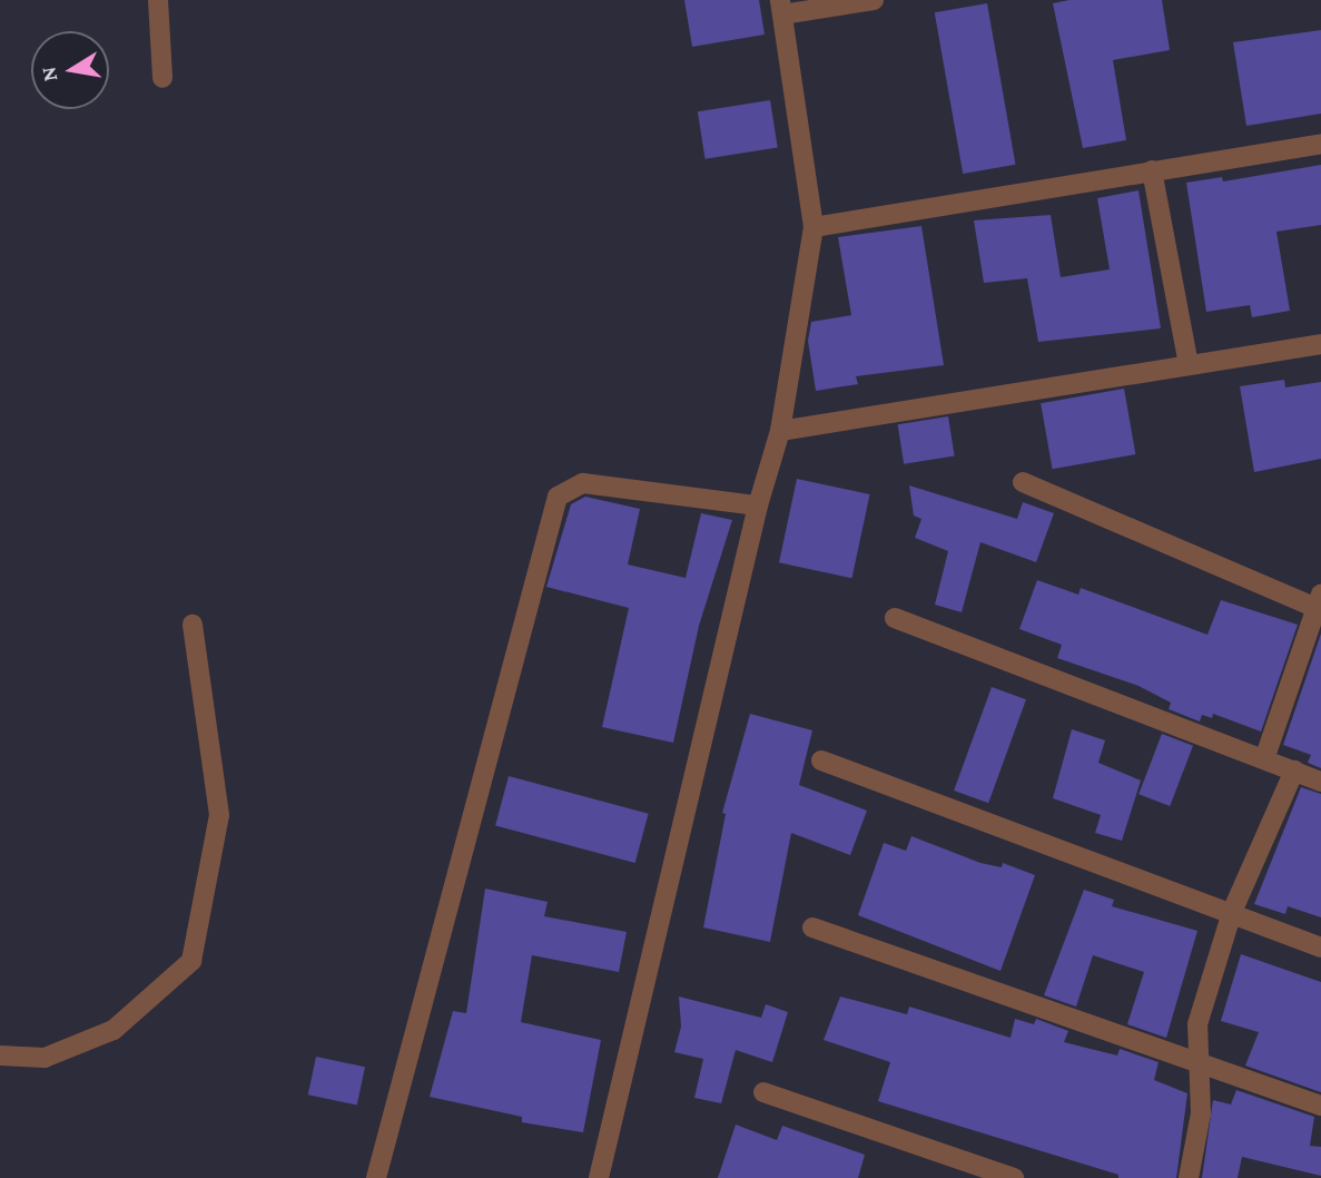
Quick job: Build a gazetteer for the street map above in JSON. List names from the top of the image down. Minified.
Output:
{"north":"left"}
